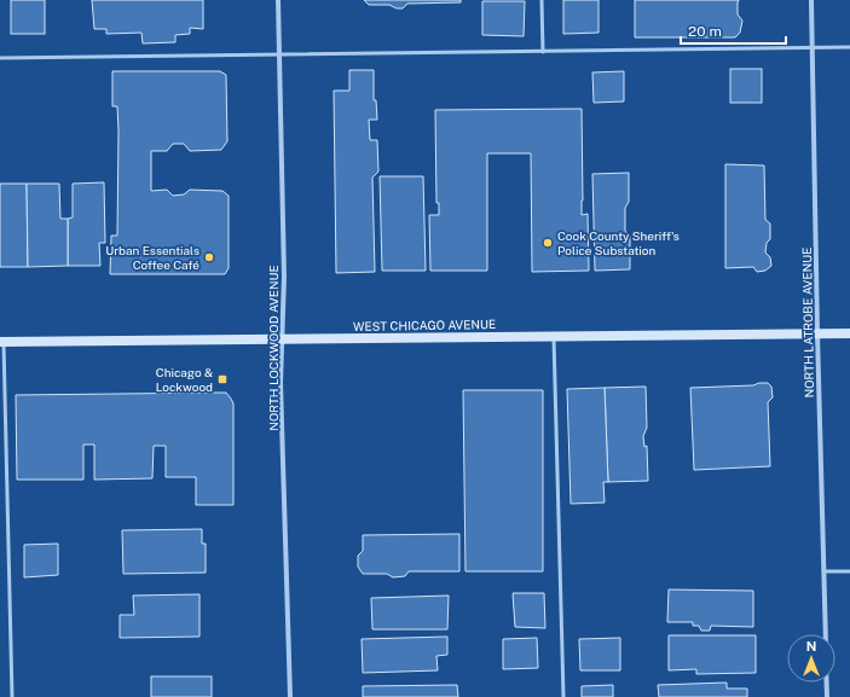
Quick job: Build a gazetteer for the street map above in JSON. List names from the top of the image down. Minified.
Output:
{"streets":{"main road":["WEST CHICAGO AVENUE"],"street":["NORTH LATROBE AVENUE","NORTH LOCKWOOD AVENUE"]},"crossings":[["NORTH LATROBE AVENUE","WEST CHICAGO AVENUE"],["WEST CHICAGO AVENUE","NORTH LOCKWOOD AVENUE"]],"places":{"other":["Cook County Sheriff's Police Substation","Urban Essentials Coffee Café"],"transit":["Chicago & Lockwood"]},"scale_bar":"20 m","north":"top"}
